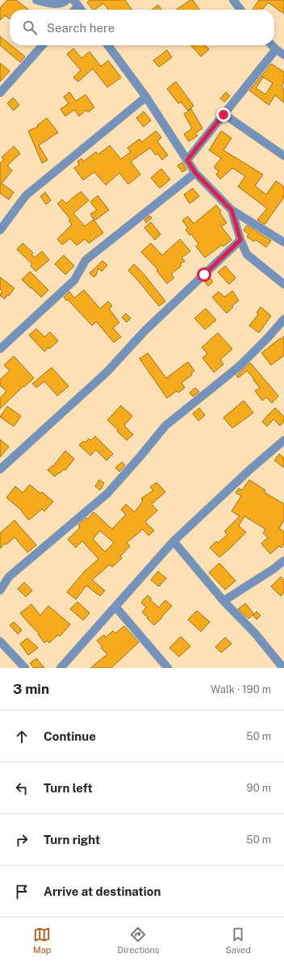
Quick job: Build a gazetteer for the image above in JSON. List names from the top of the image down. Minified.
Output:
{"page":{"search":"Search here","heading":["3 min","Walk · 190 m"],"list":[["Continue","50 m"],["Turn left","90 m"],["Turn right","50 m"],"Arrive at destination"],"nav":["Map","Directions","Saved"]}}
